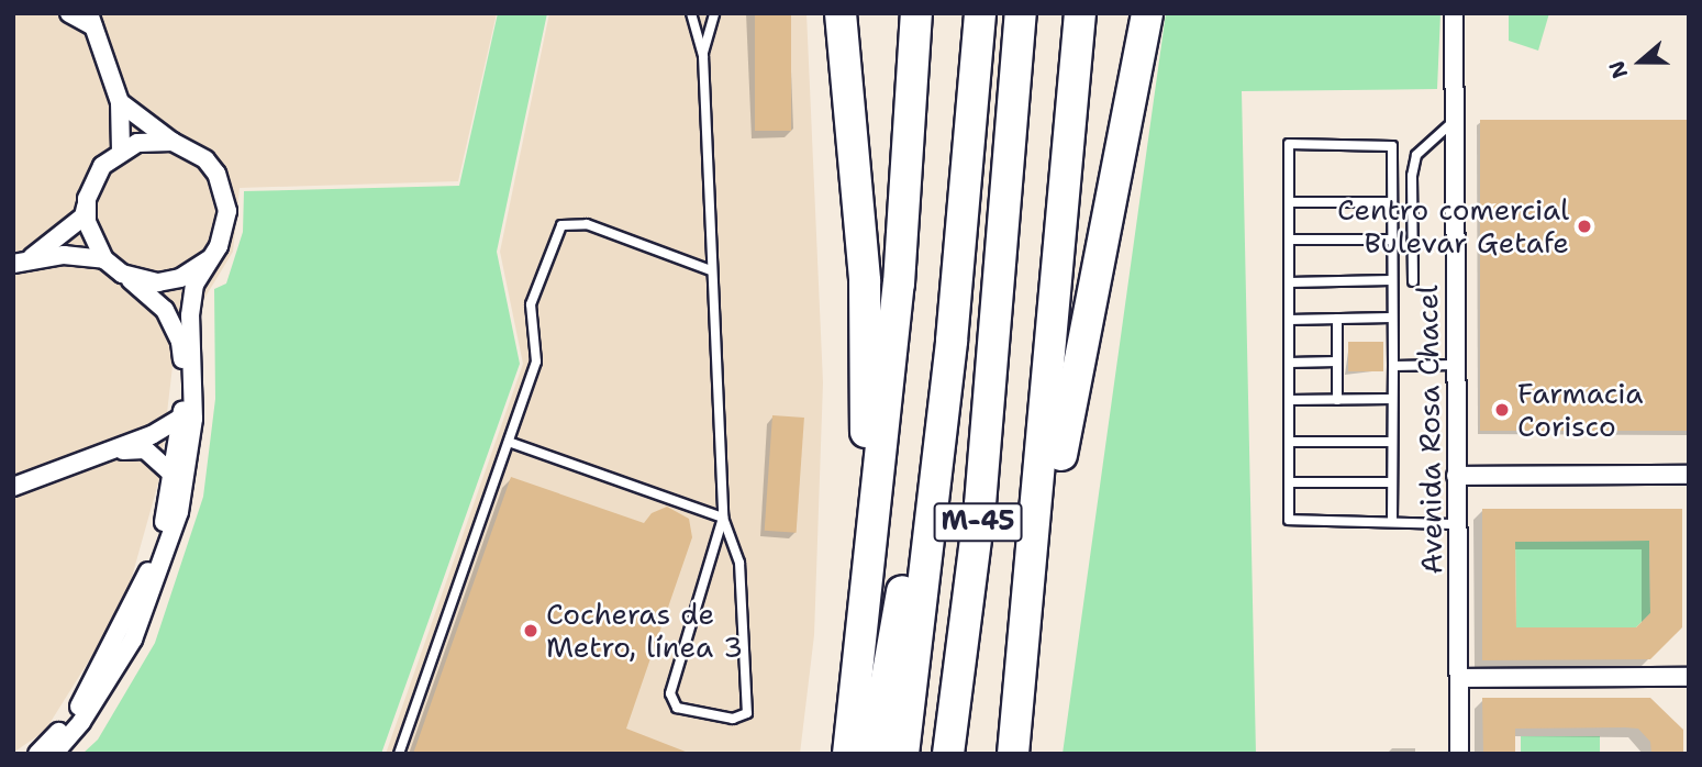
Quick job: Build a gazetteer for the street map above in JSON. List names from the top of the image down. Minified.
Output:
{"streets":{"highway":["M-45"],"street":["Avenida Rosa Chacel"]},"places":["Centro comercial Bulevar Getafe","Farmacia Corisco","Cocheras de Metro, línea 3"],"north":"left"}
